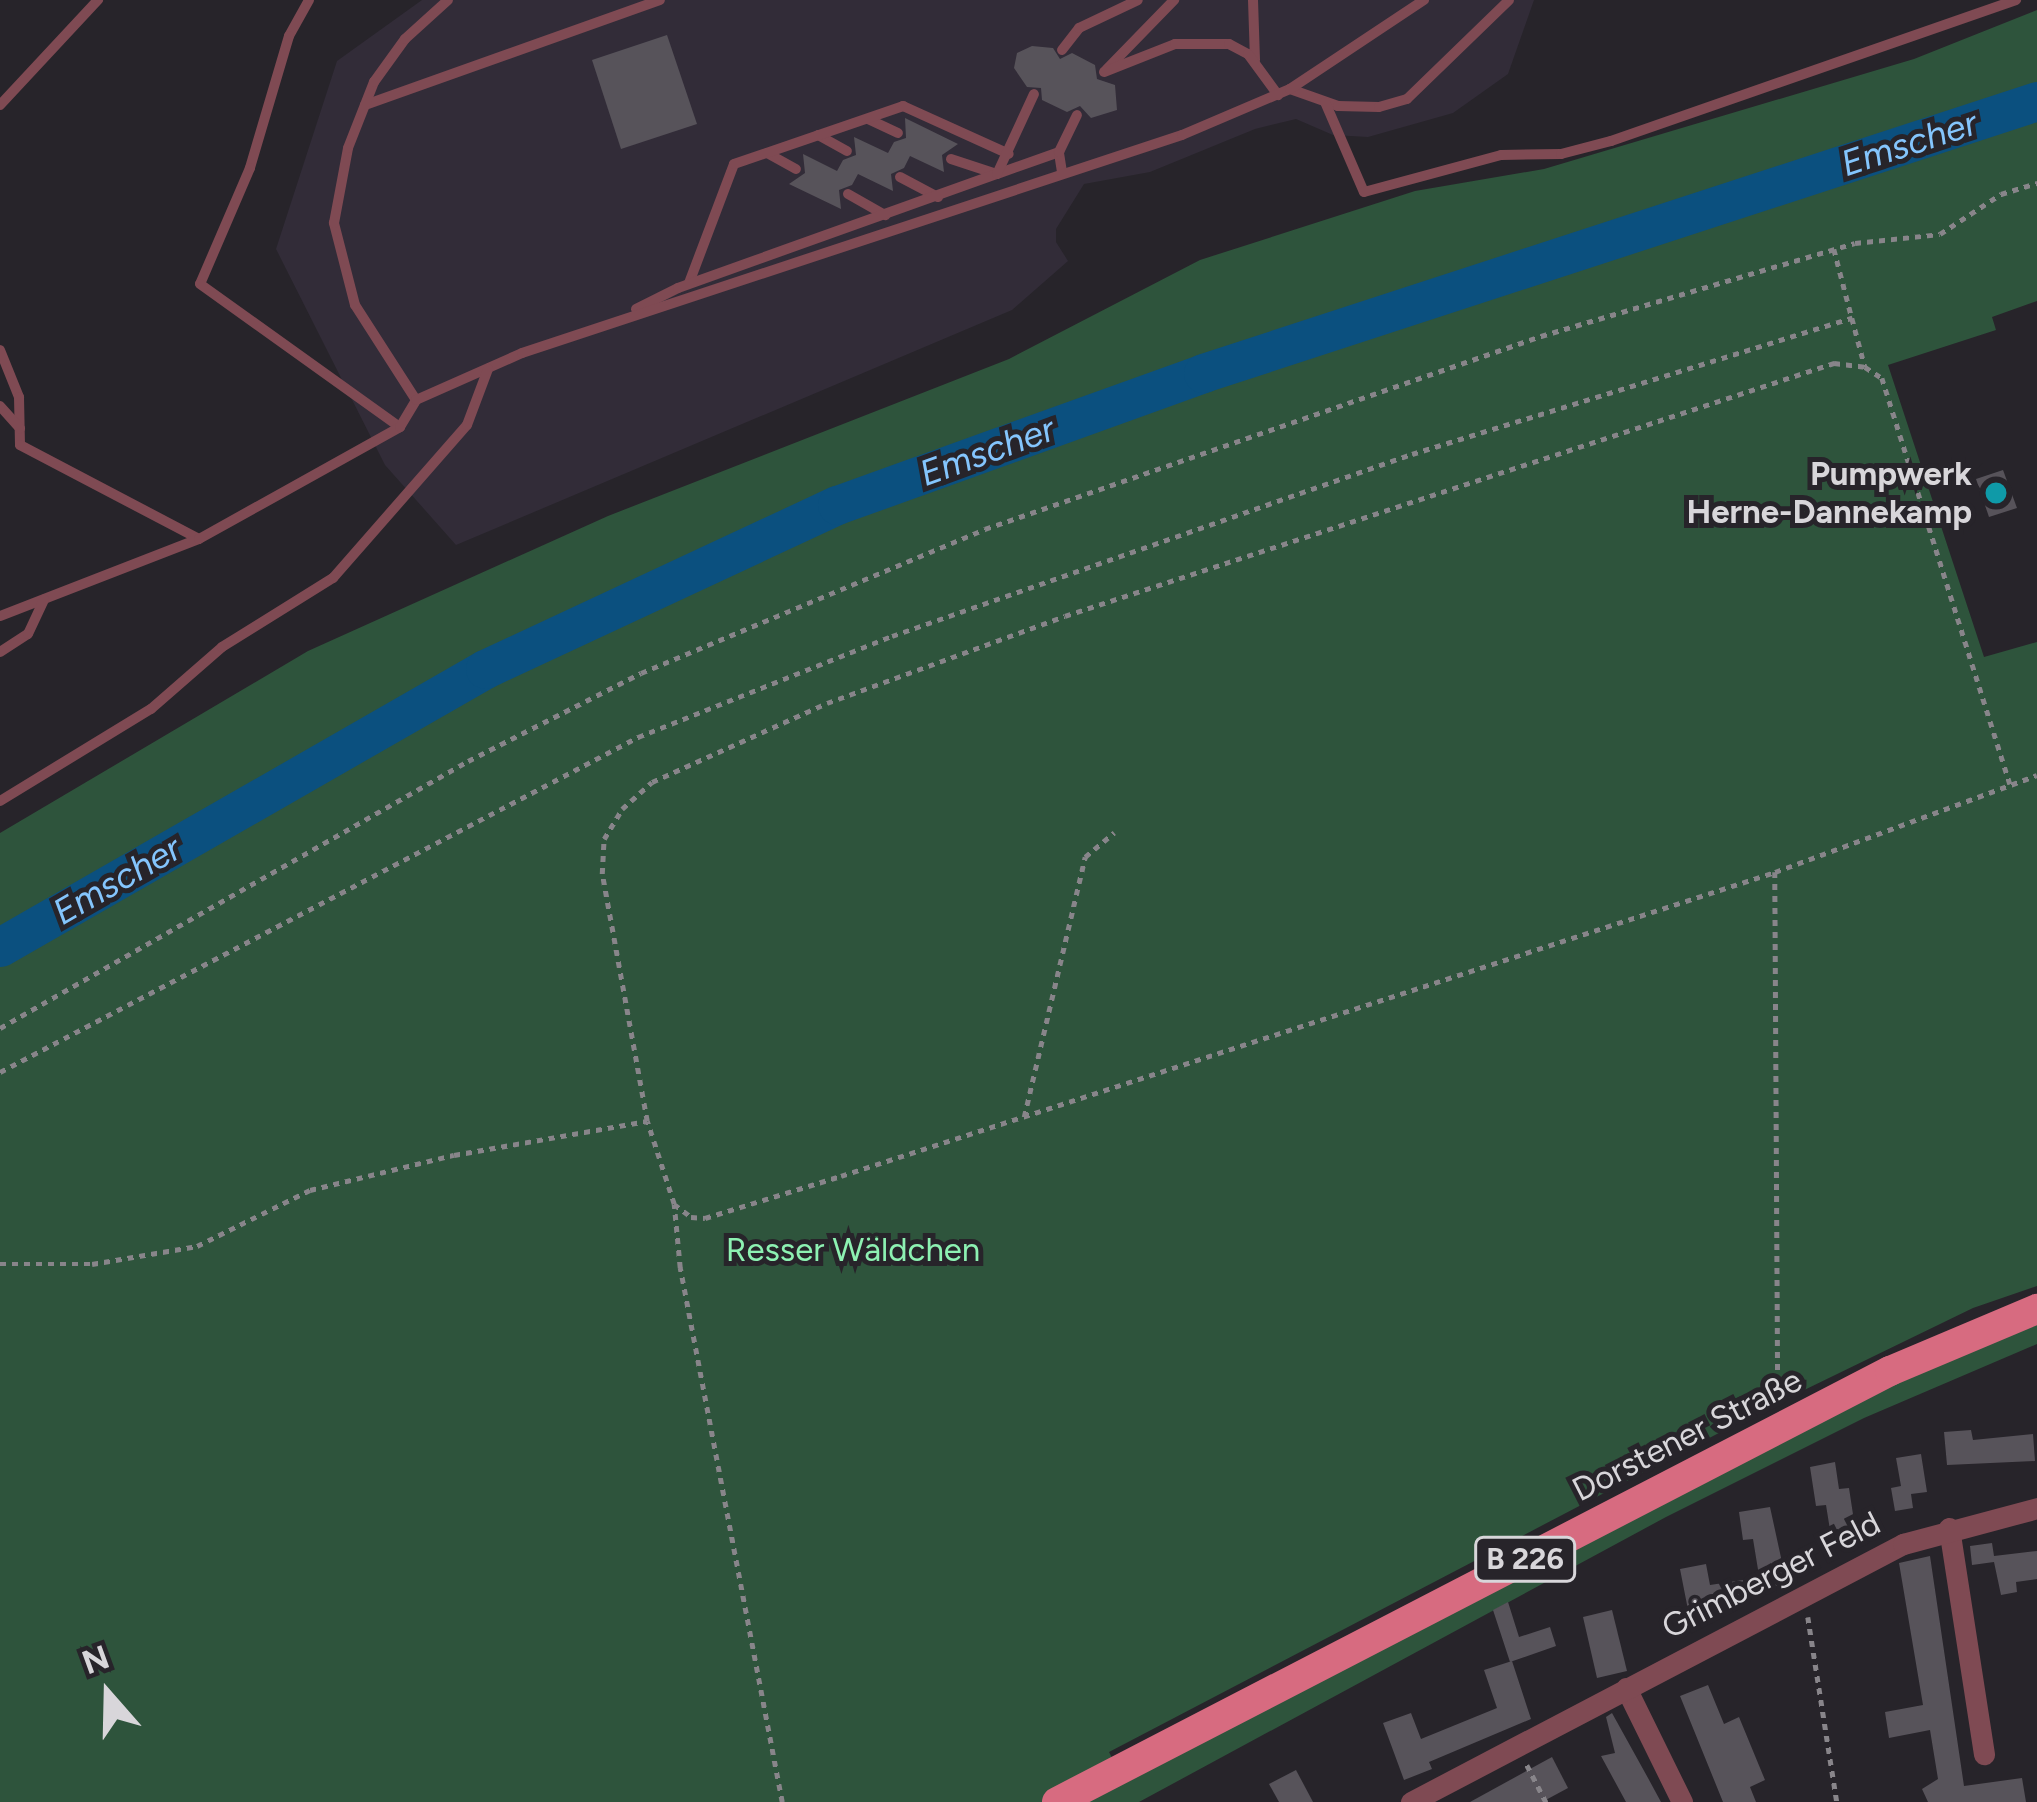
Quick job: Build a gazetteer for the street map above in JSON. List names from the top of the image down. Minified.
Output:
{"streets":{"main road":["Dorstener Straße","B 226"],"street":["Grimberger Feld"]},"water":["Emscher"],"parks":["Resser Wäldchen"],"places":["Pumpwerk Herne-Dannekamp"],"north":"top"}
